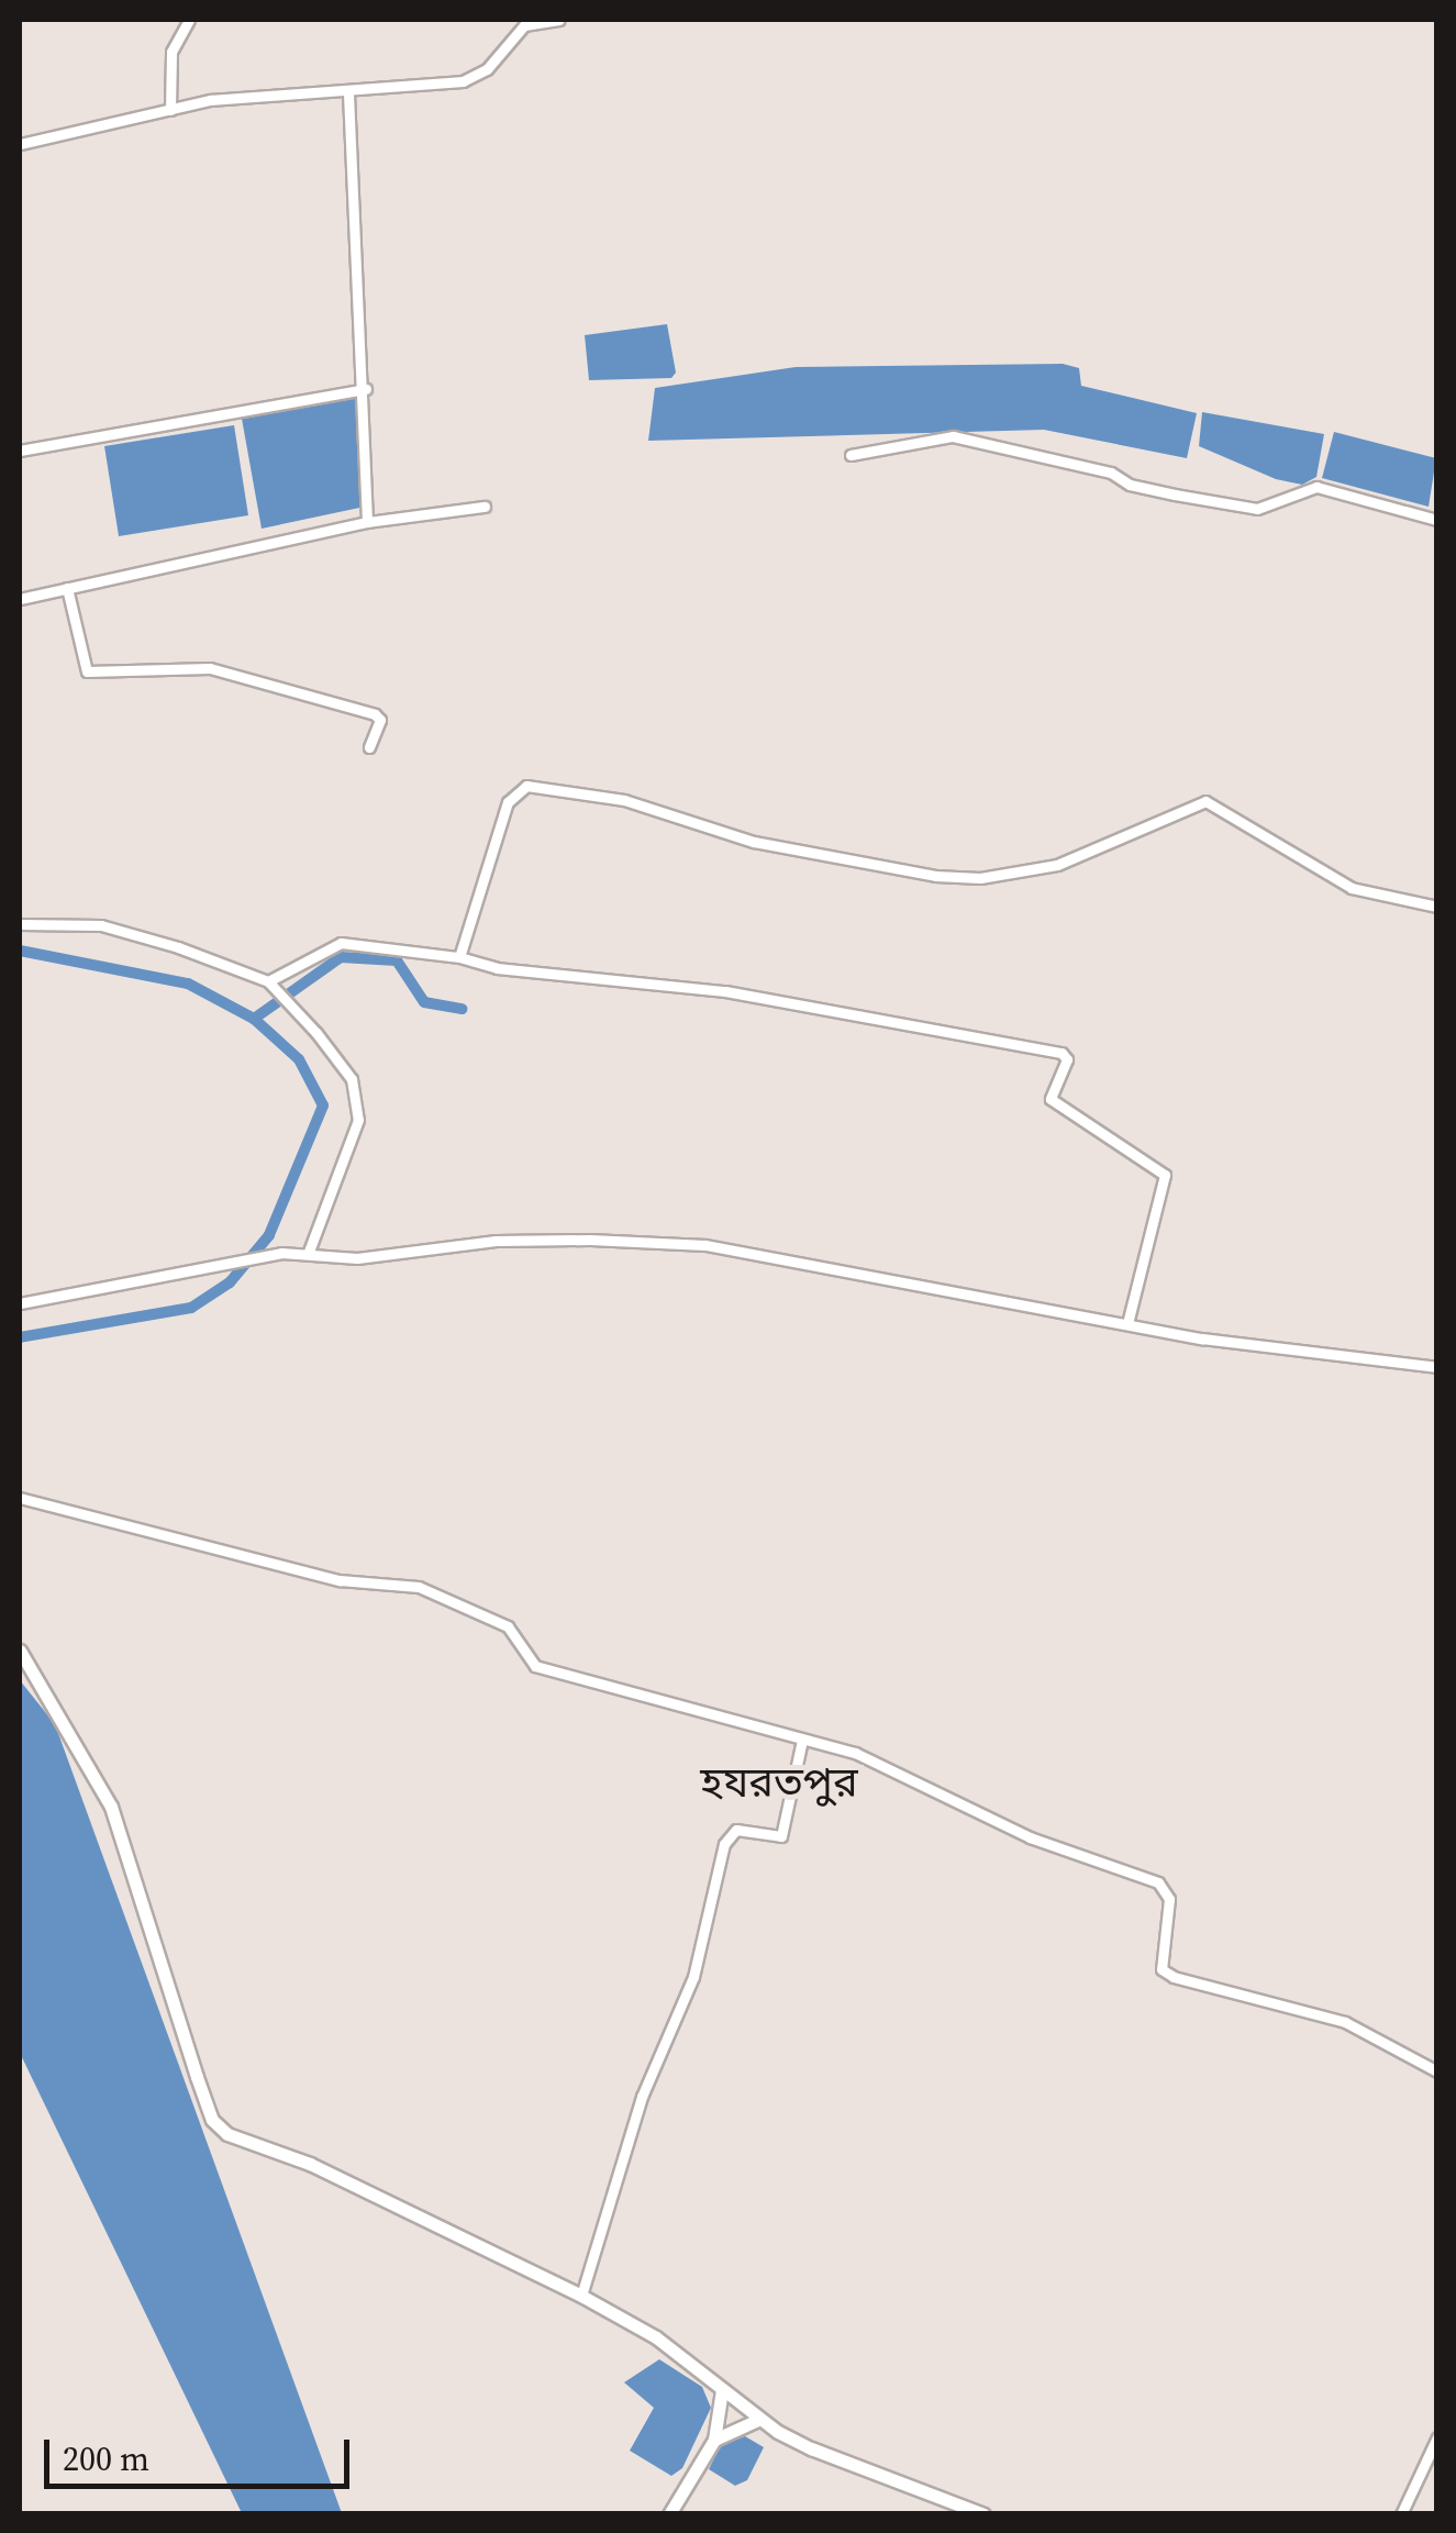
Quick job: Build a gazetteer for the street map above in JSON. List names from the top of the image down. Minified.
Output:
{"districts":["হযরতপুর"],"scale_bar":"200 m"}
